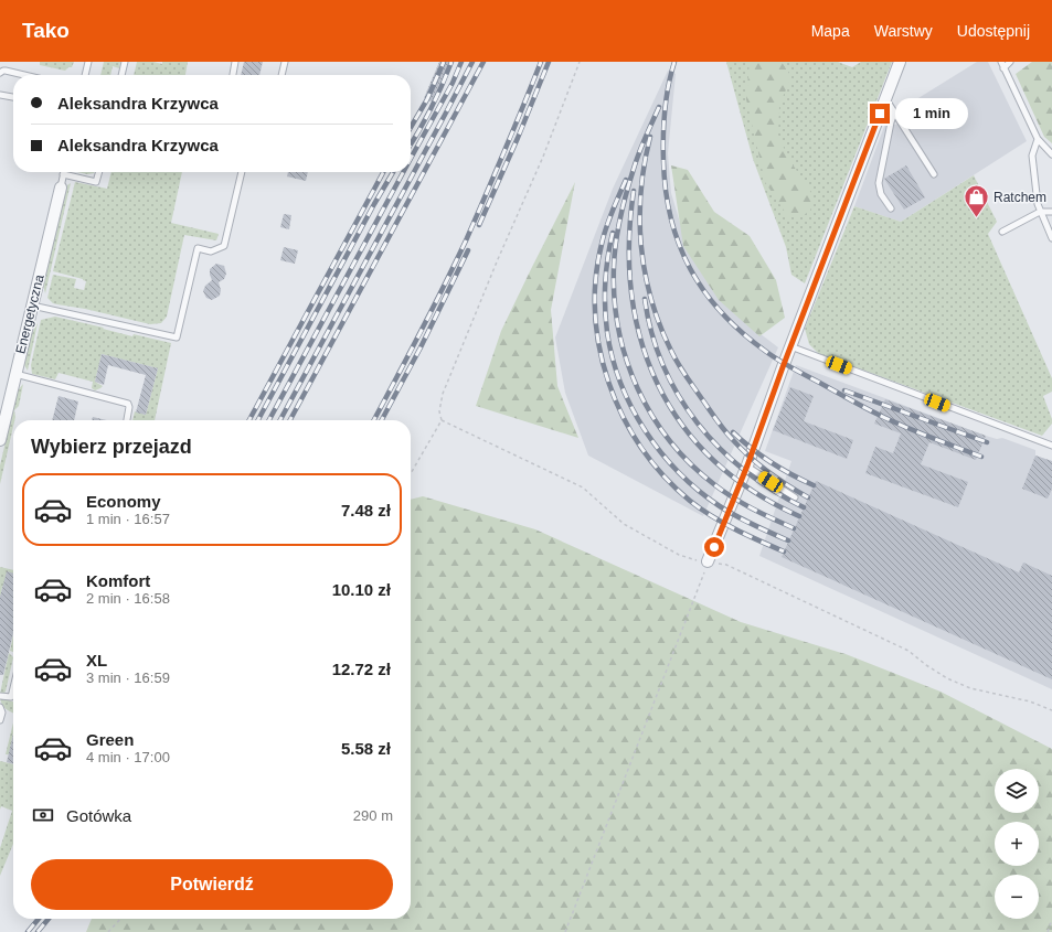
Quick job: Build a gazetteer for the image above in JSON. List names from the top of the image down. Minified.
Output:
{"streets":{"street":["Energetyczna"]},"places":{"shop":["Ratchem"]},"page":{"header":"Tako","nav":["Mapa","Warstwy","Udostępnij"],"banner":["Aleksandra Krzywca","Aleksandra Krzywca"],"bubble":"1 min","heading":"Wybierz przejazd","list":[{"name":"Economy","note":"1 min · 16:57","value":"7.48 zł"},{"name":"Komfort","note":"2 min · 16:58","value":"10.10 zł"},{"name":"XL","note":"3 min · 16:59","value":"12.72 zł"},{"name":"Green","note":"4 min · 17:00","value":"5.58 zł"}],"map_buttons":["+","−"],"pay":["Gotówka","290 m"],"buttons":"Potwierdź"}}
